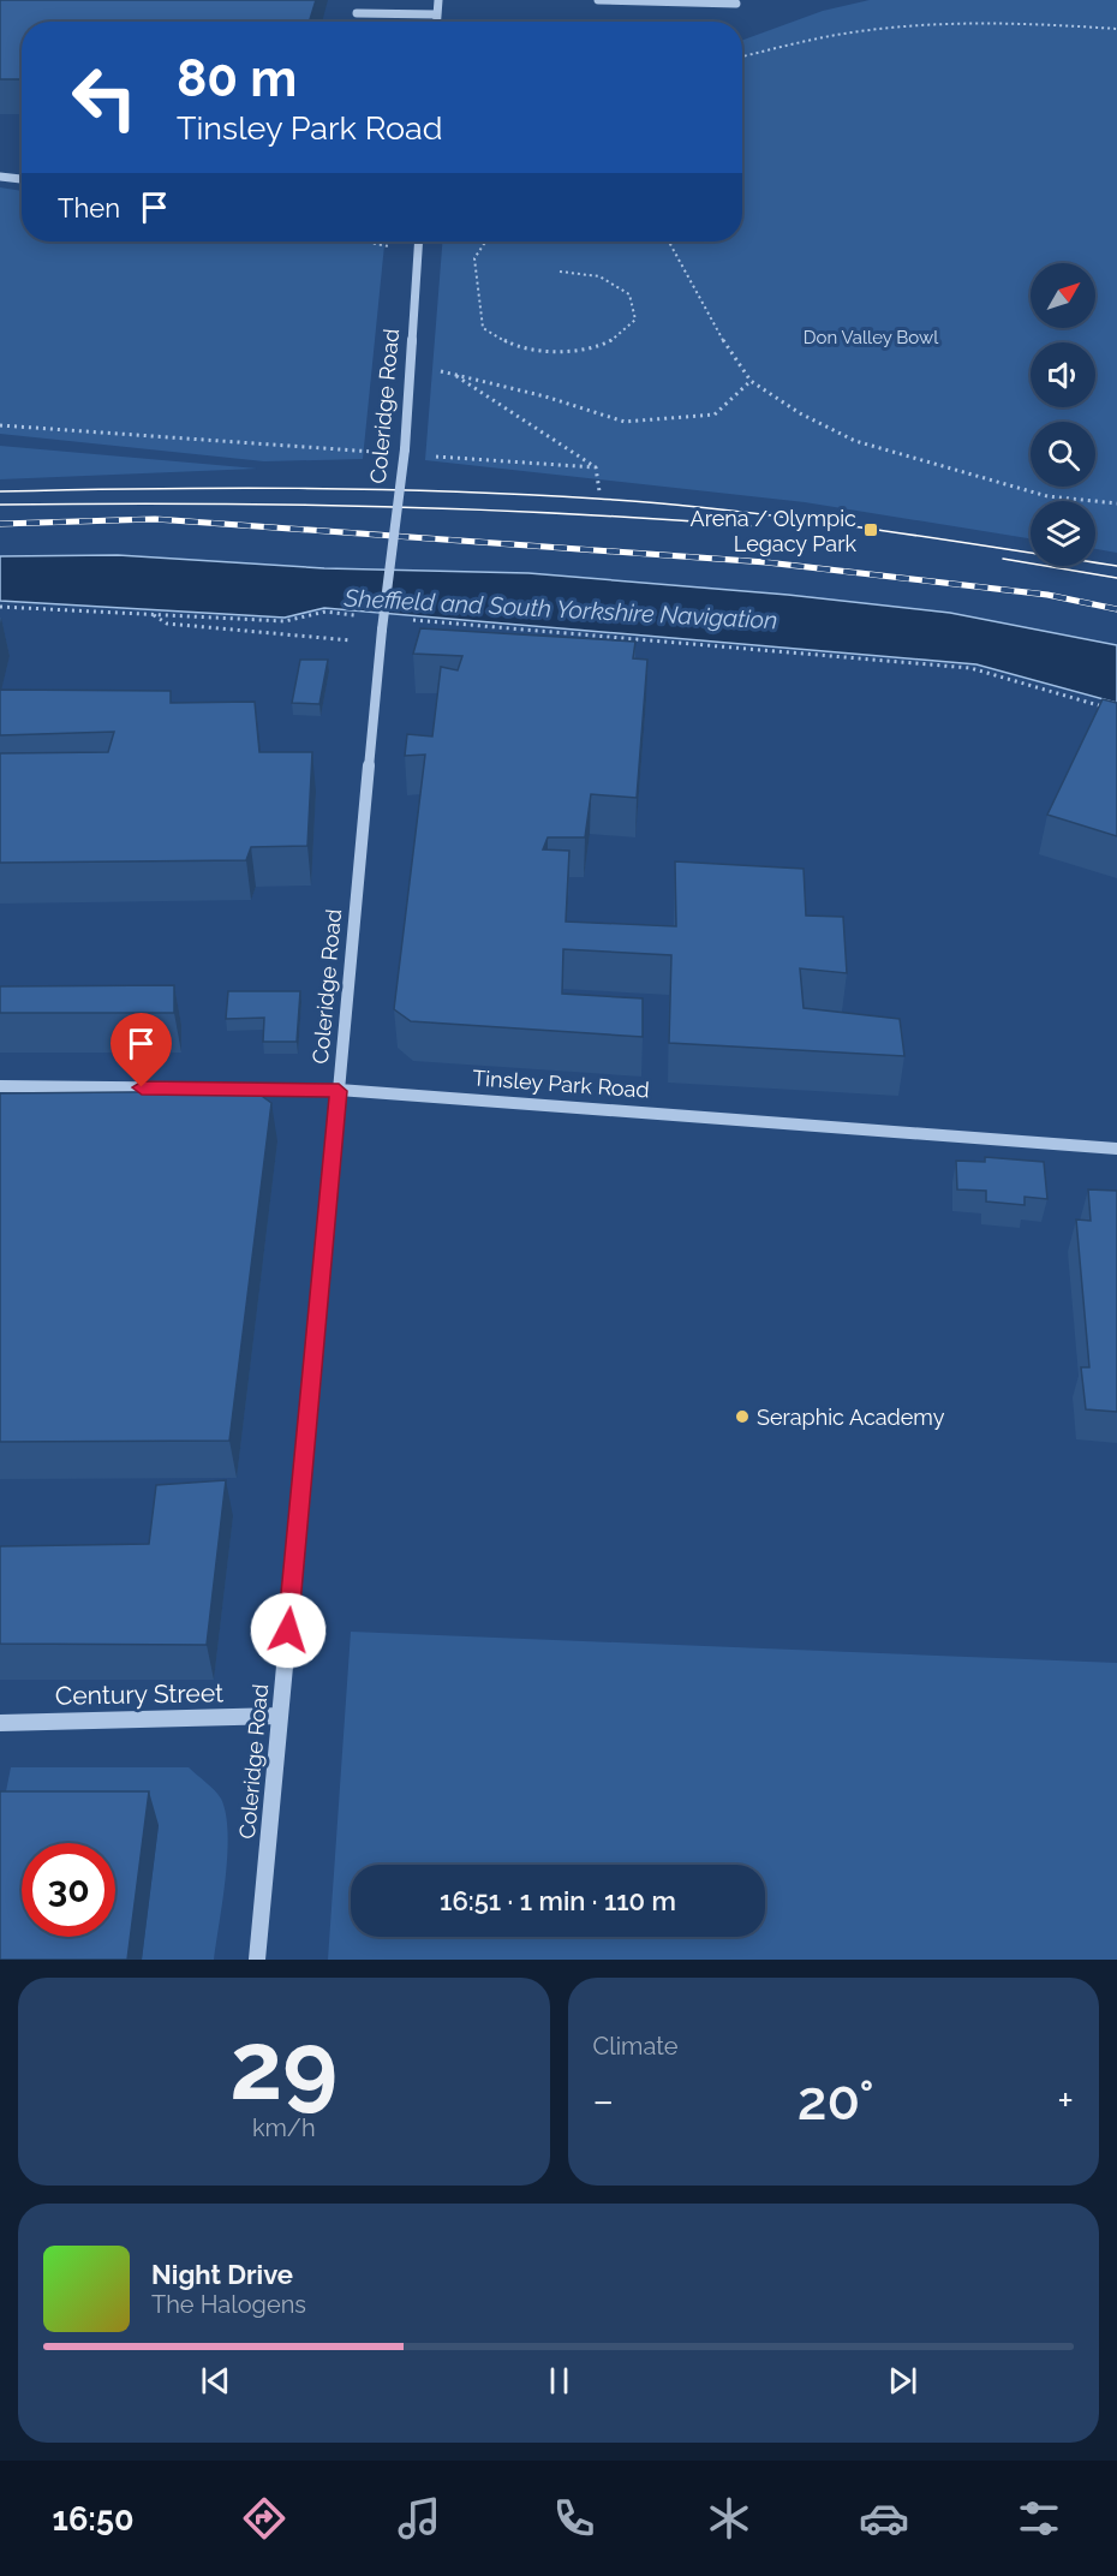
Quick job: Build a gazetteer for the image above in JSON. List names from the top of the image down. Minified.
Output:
{"streets":{"street":["Coleridge Road","Tinsley Park Road","Century Street"]},"crossings":[["Coleridge Road","Tinsley Park Road"],["Coleridge Road","Century Street"]],"water":["Sheffield and South Yorkshire Navigation"],"parks":["Don Valley Bowl"],"places":{"transit":["Arena / Olympic Legacy Park"],"other":["Seraphic Academy"]},"north":"top right","page":{"turn":["80 m","Tinsley Park Road"],"then":"Then","limit":"30","trip":"16:51 · 1 min · 110 m","tile":[["29","km/h"],"Climate"],"heat":["−","20°","+"],"song":["Night Drive","The Halogens"],"tabs":"16:50"}}
